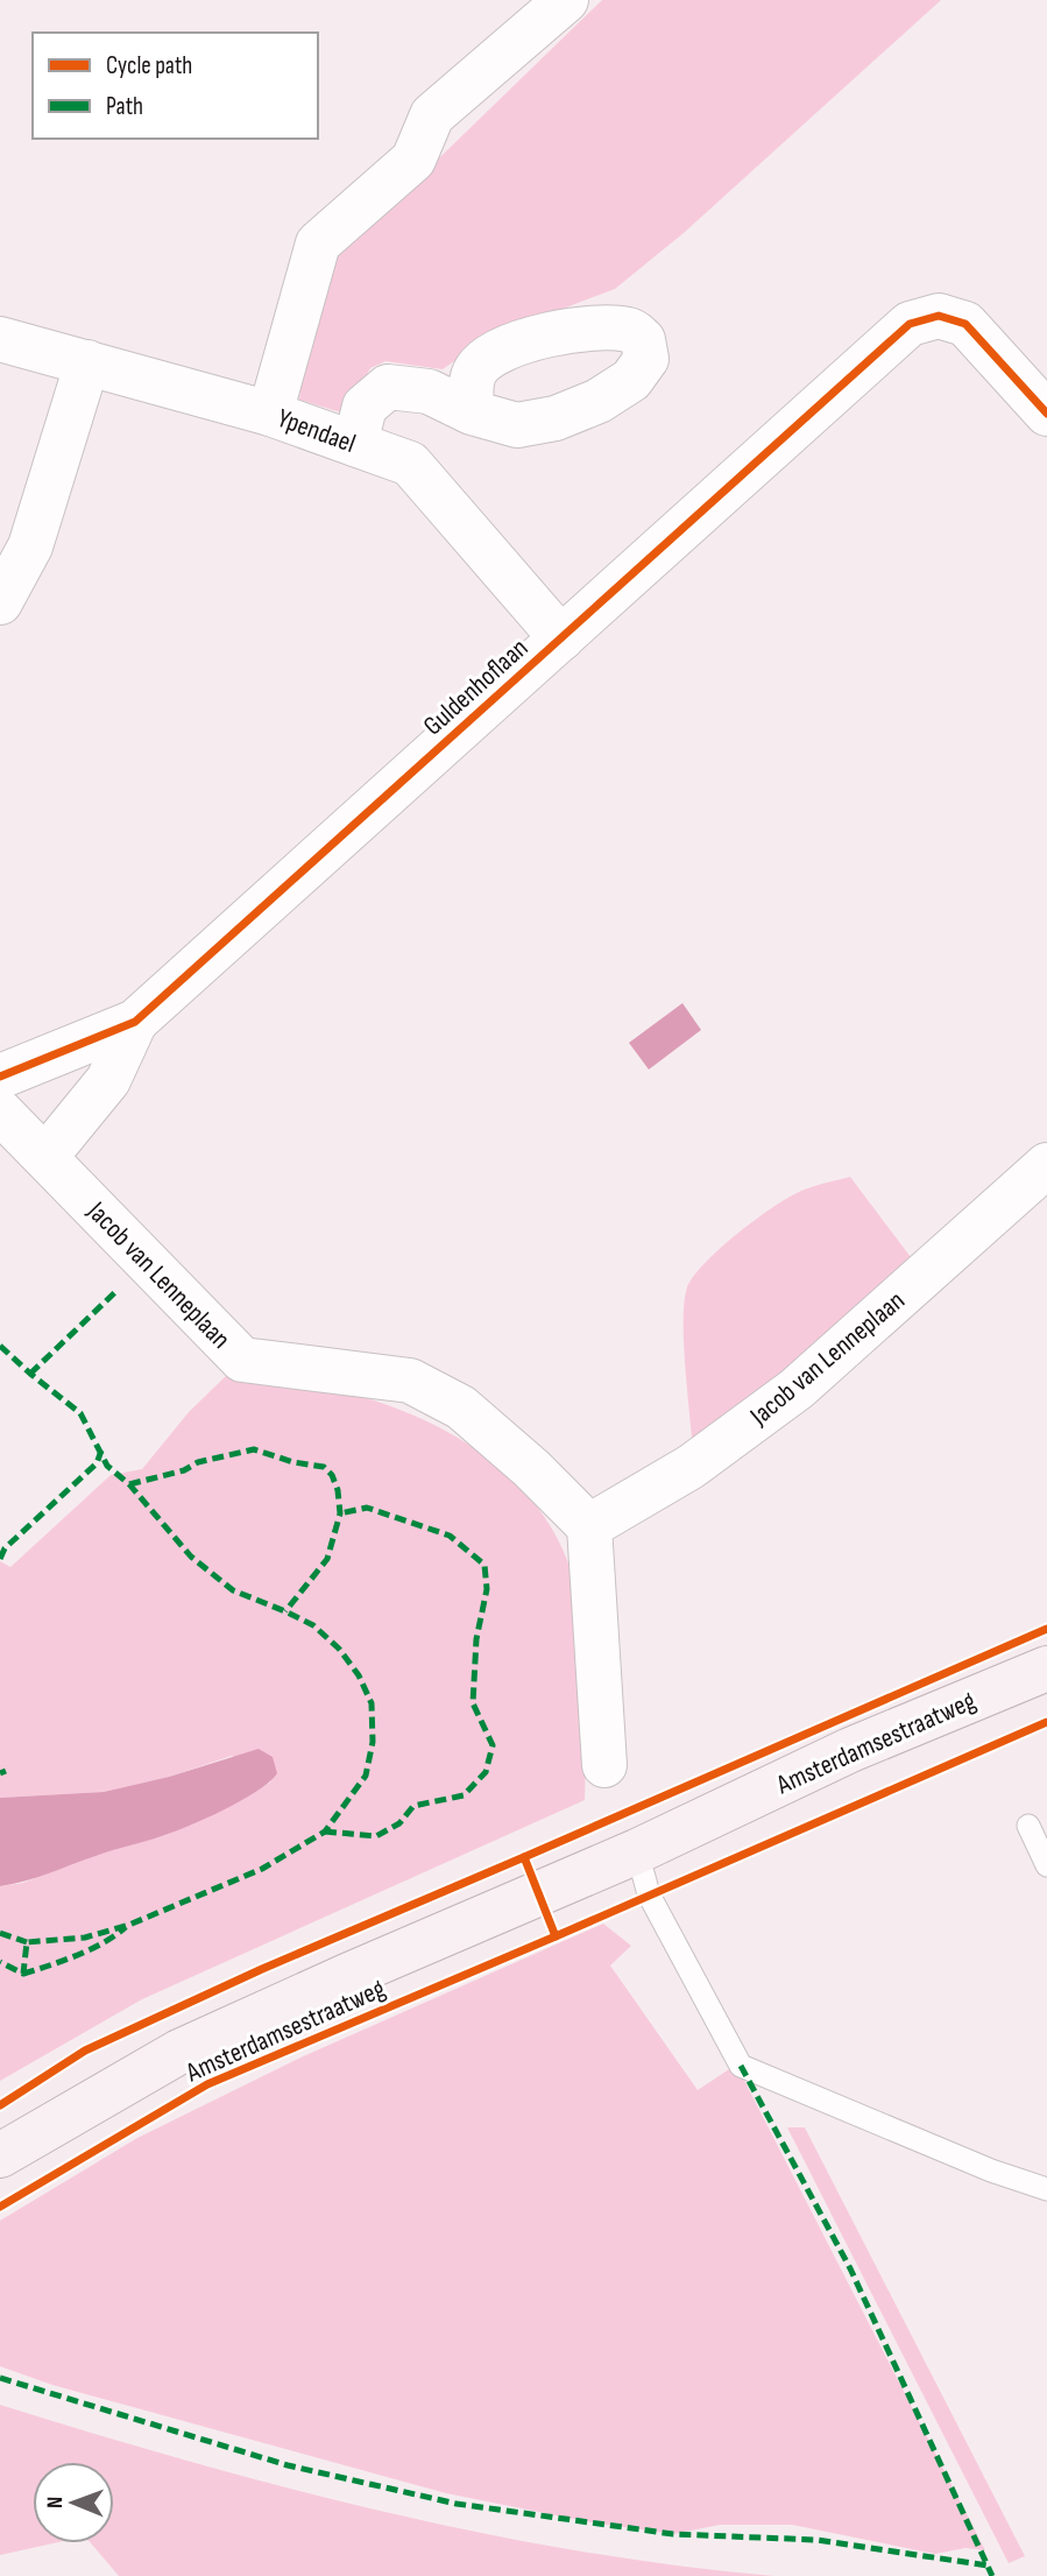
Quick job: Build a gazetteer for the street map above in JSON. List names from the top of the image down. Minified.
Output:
{"streets":{"main road":["Amsterdamsestraatweg"],"street":["Ypendael","Guldenhoflaan","Jacob van Lenneplaan"]},"crossings":[["Ypendael","Guldenhoflaan"],["Guldenhoflaan","Jacob van Lenneplaan"]],"legend":["Cycle path","Path"],"north":"left"}
